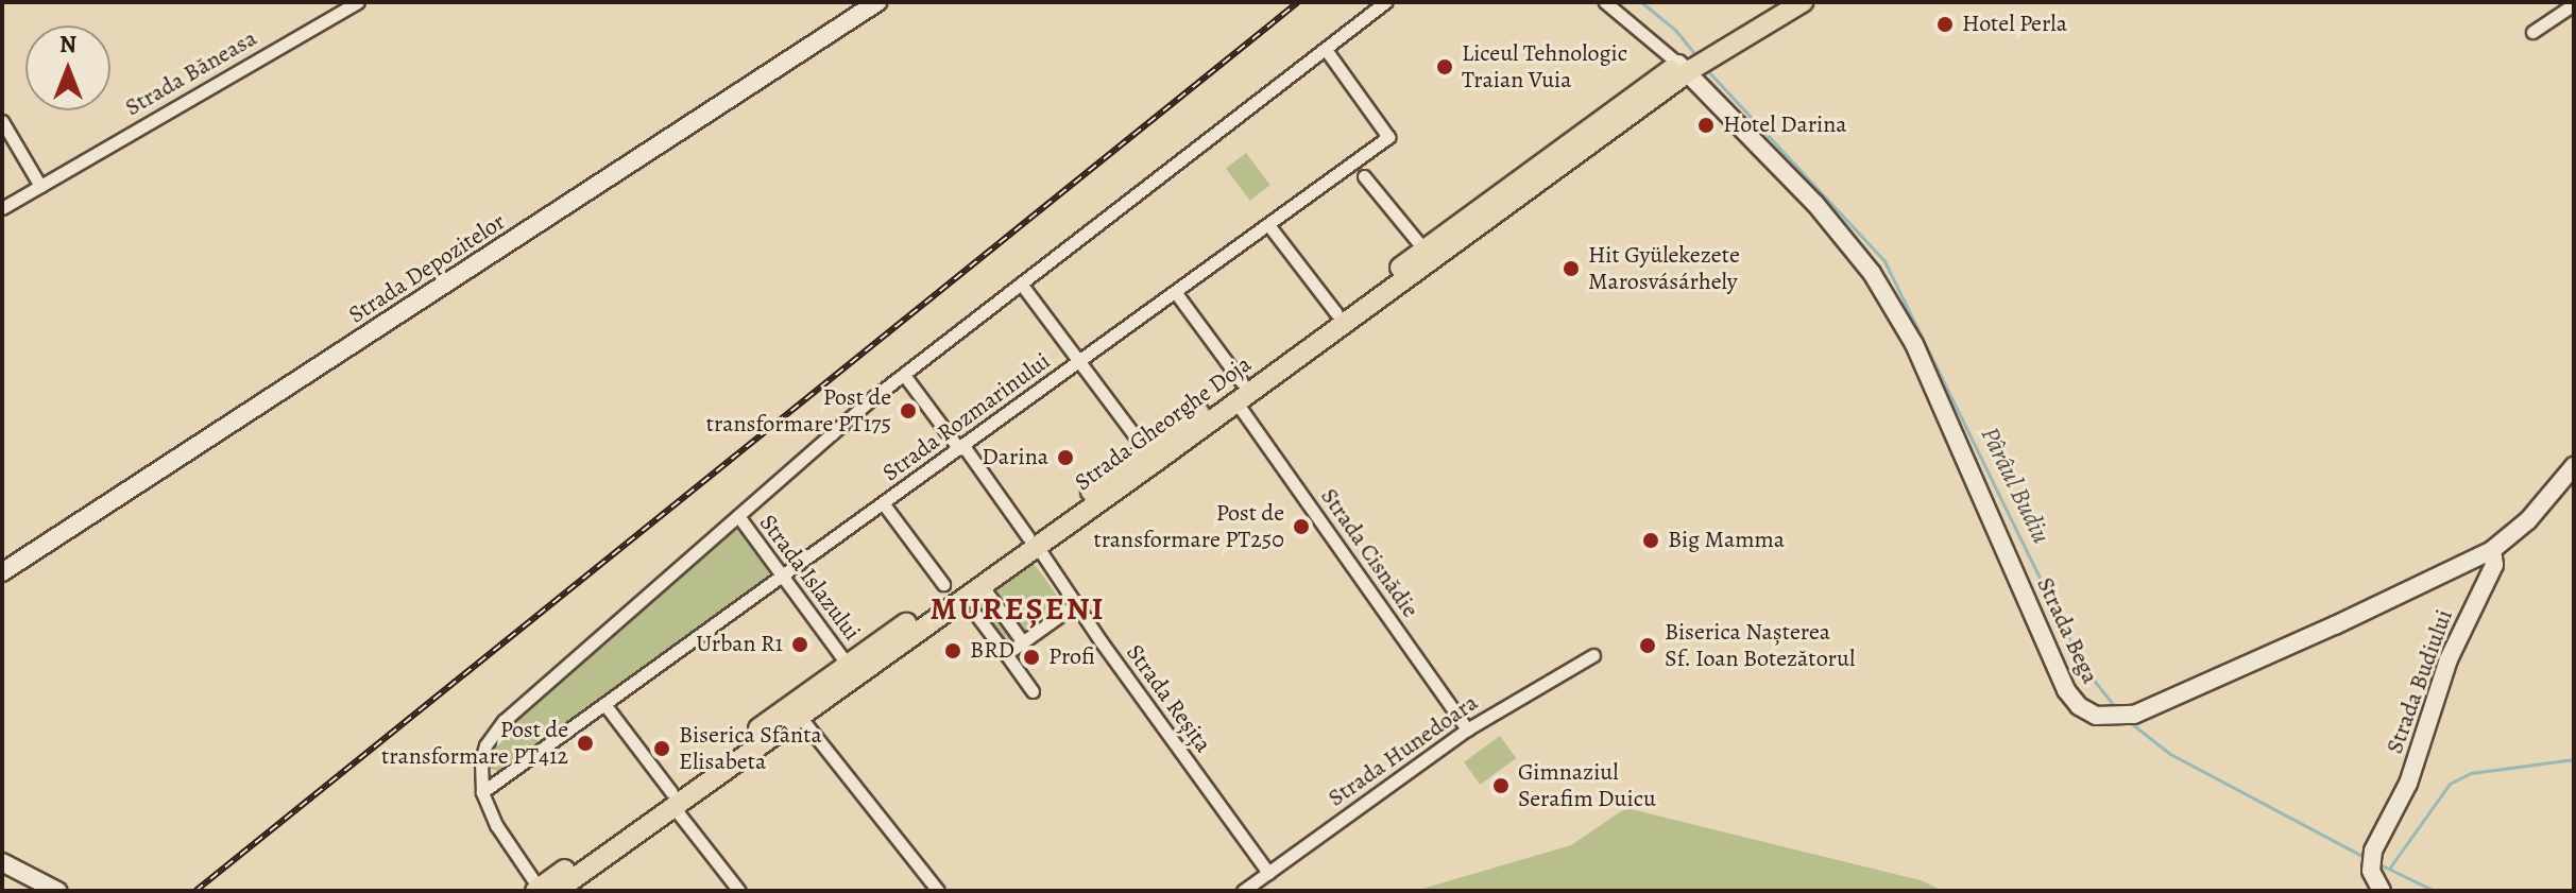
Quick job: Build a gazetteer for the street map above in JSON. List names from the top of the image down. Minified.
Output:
{"streets":{"main road":["Strada Gheorghe Doja"],"street":["Strada Băneasa","Strada Depozitelor","Strada Rozmarinului","Strada Cisnădie","Strada Islazului","Strada Bega","Strada Budiului","Strada Reșița","Strada Hunedoara"]},"crossings":[["Strada Rozmarinului","Strada Islazului"],["Strada Rozmarinului","Strada Reșița"],["Strada Gheorghe Doja","Strada Cisnădie"],["Strada Gheorghe Doja","Strada Islazului"],["Strada Gheorghe Doja","Strada Bega"],["Strada Gheorghe Doja","Strada Reșița"],["Strada Cisnădie","Strada Hunedoara"],["Strada Bega","Strada Budiului"],["Strada Reșița","Strada Hunedoara"]],"districts":["MUREȘENI"],"water":["Pârâul Budiu"],"places":["Hotel Perla","Liceul Tehnologic Traian Vuia","Hotel Darina","Hit Gyülekezete Marosvásárhely","Post de transformare PT175","Darina","Post de transformare PT250","Big Mamma","Urban R1","Biserica Nașterea Sf. Ioan Botezătorul","BRD","Profi","Post de transformare PT412","Biserica Sfânta Elisabeta","Gimnaziul Serafim Duicu"],"north":"top"}
